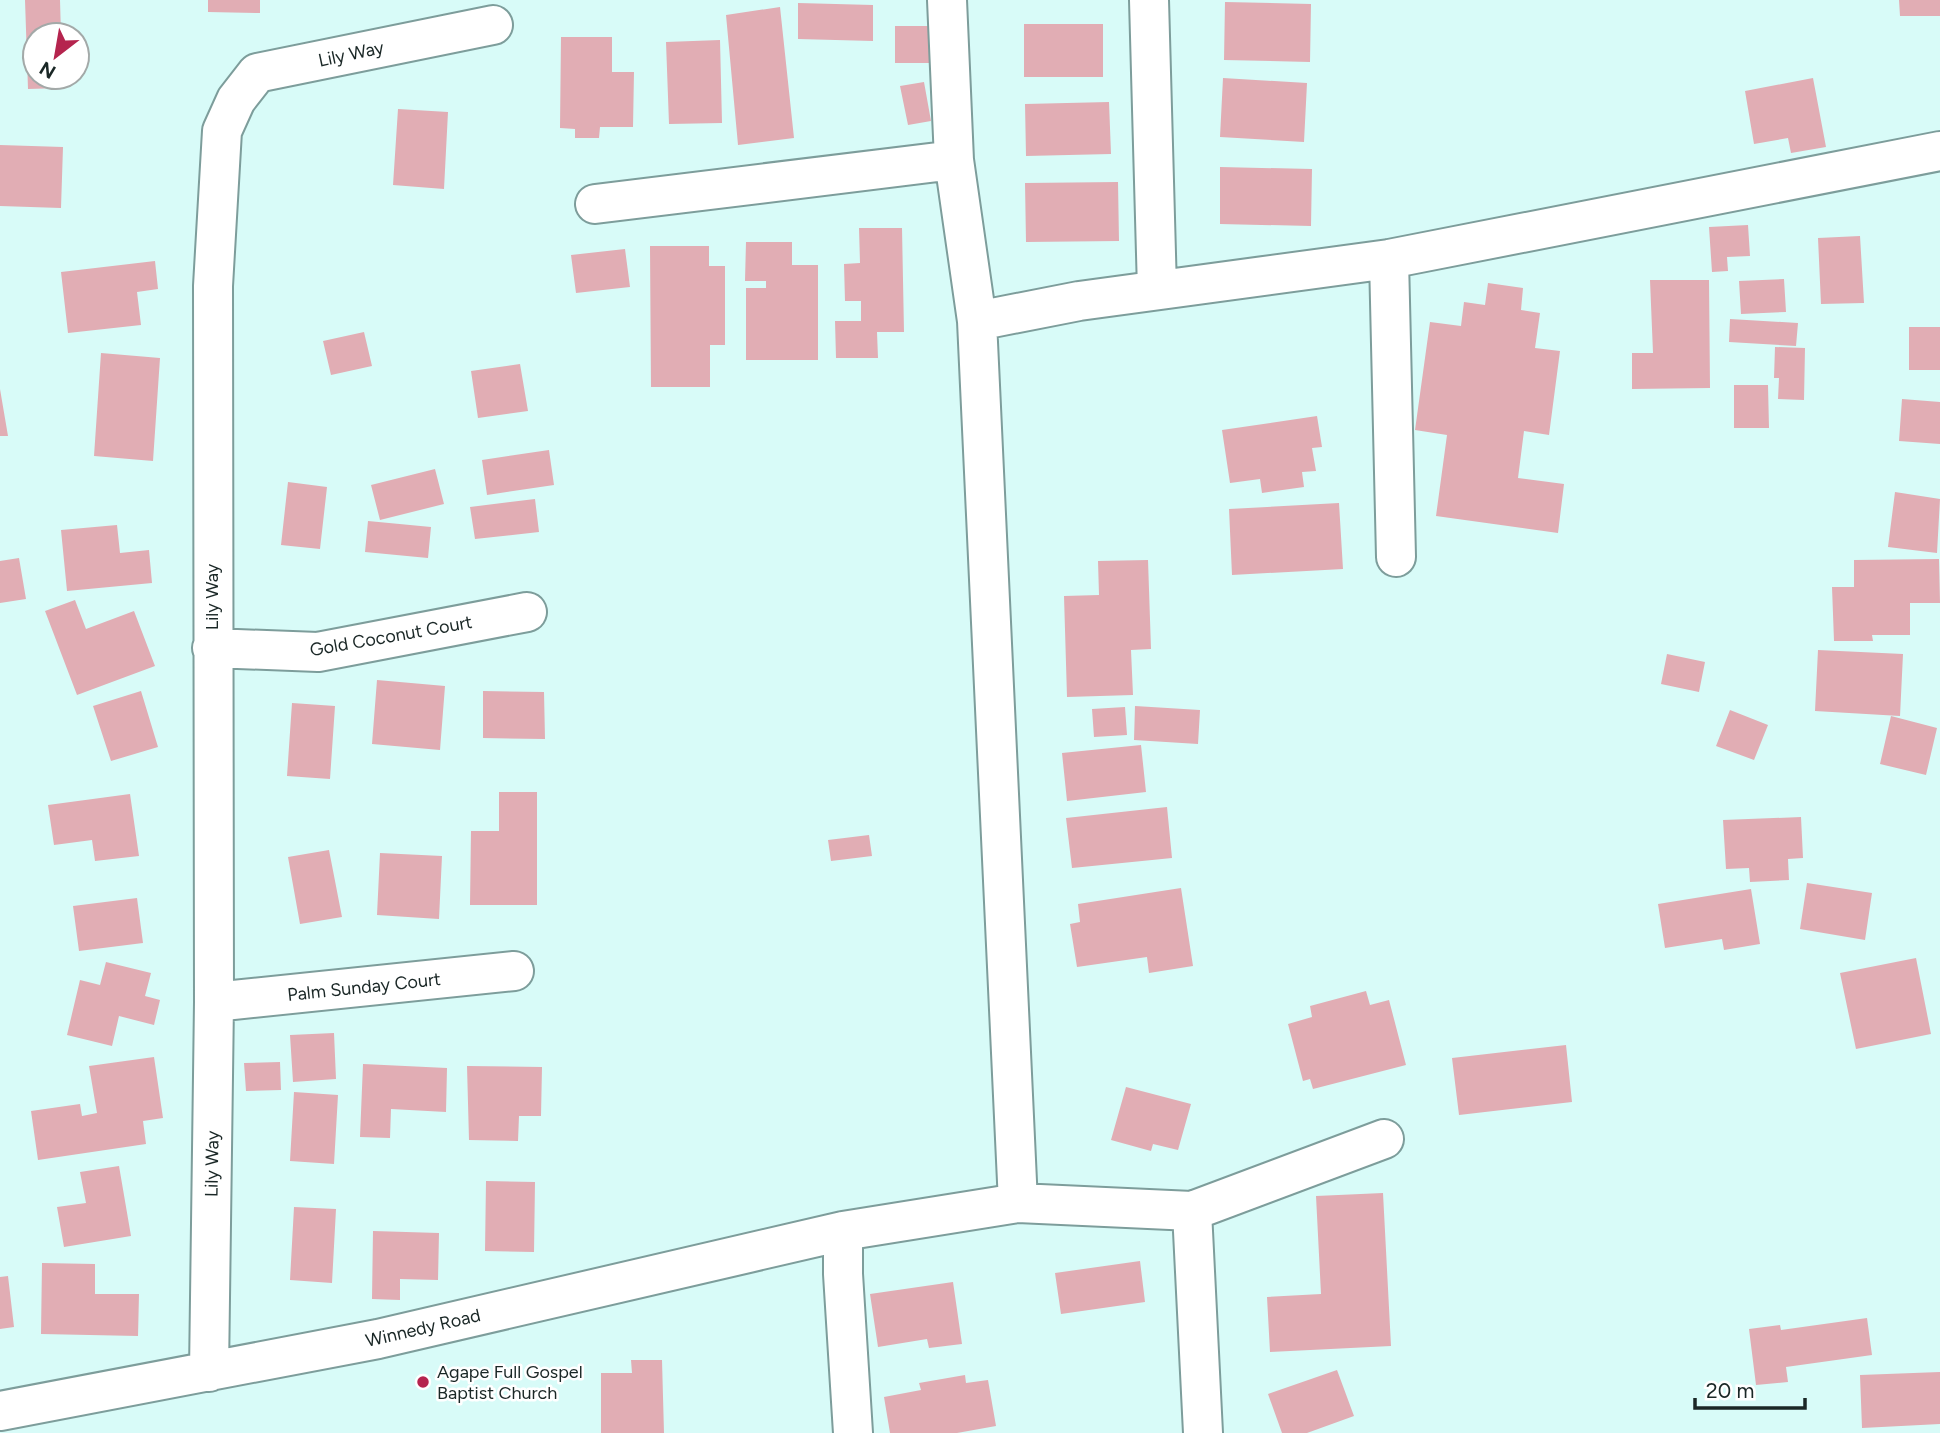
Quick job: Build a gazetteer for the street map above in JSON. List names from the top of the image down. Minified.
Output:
{"streets":{"street":["Lily Way","Gold Coconut Court","Palm Sunday Court","Winnedy Road"]},"crossings":[["Lily Way","Gold Coconut Court"],["Lily Way","Palm Sunday Court"],["Lily Way","Winnedy Road"]],"places":["Agape Full Gospel Baptist Church"],"scale_bar":"20 m","north":"bottom left"}
